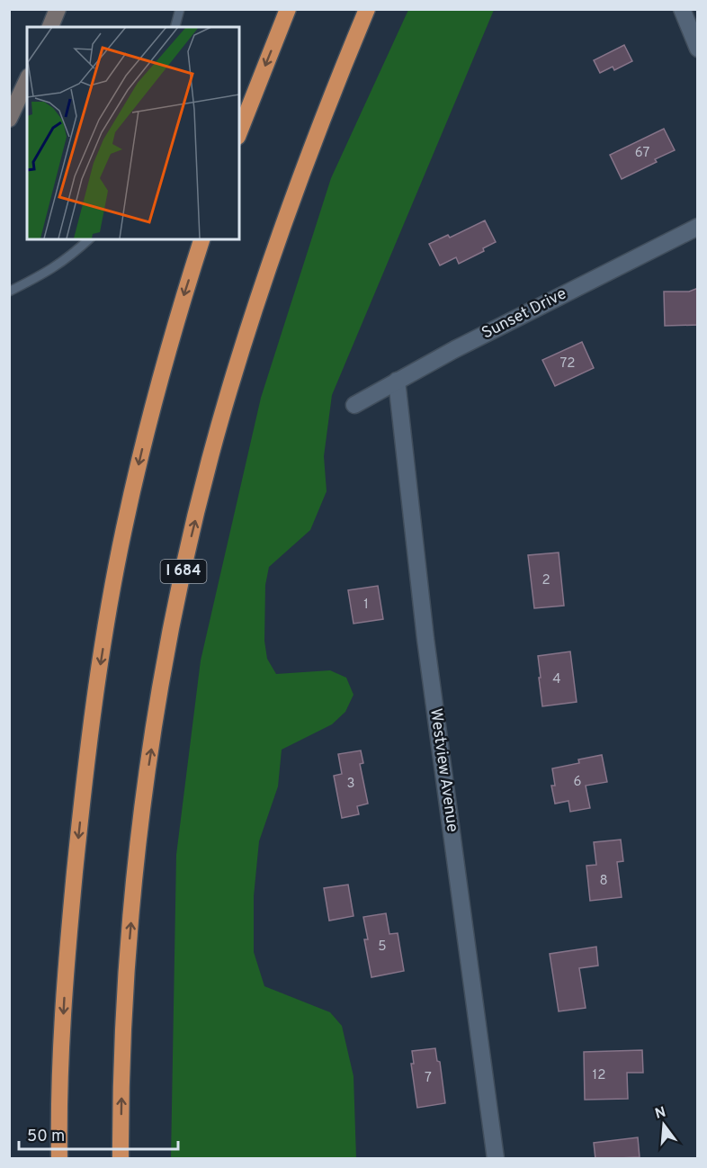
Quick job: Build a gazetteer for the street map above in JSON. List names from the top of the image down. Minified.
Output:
{"streets":{"highway":["I 684"],"street":["Sunset Drive","Westview Avenue"]},"crossings":[["Sunset Drive","Westview Avenue"]],"house_numbers":["67","72","2","1","4","6","3","8","5","12","7"],"scale_bar":"50 m","north":"top"}
